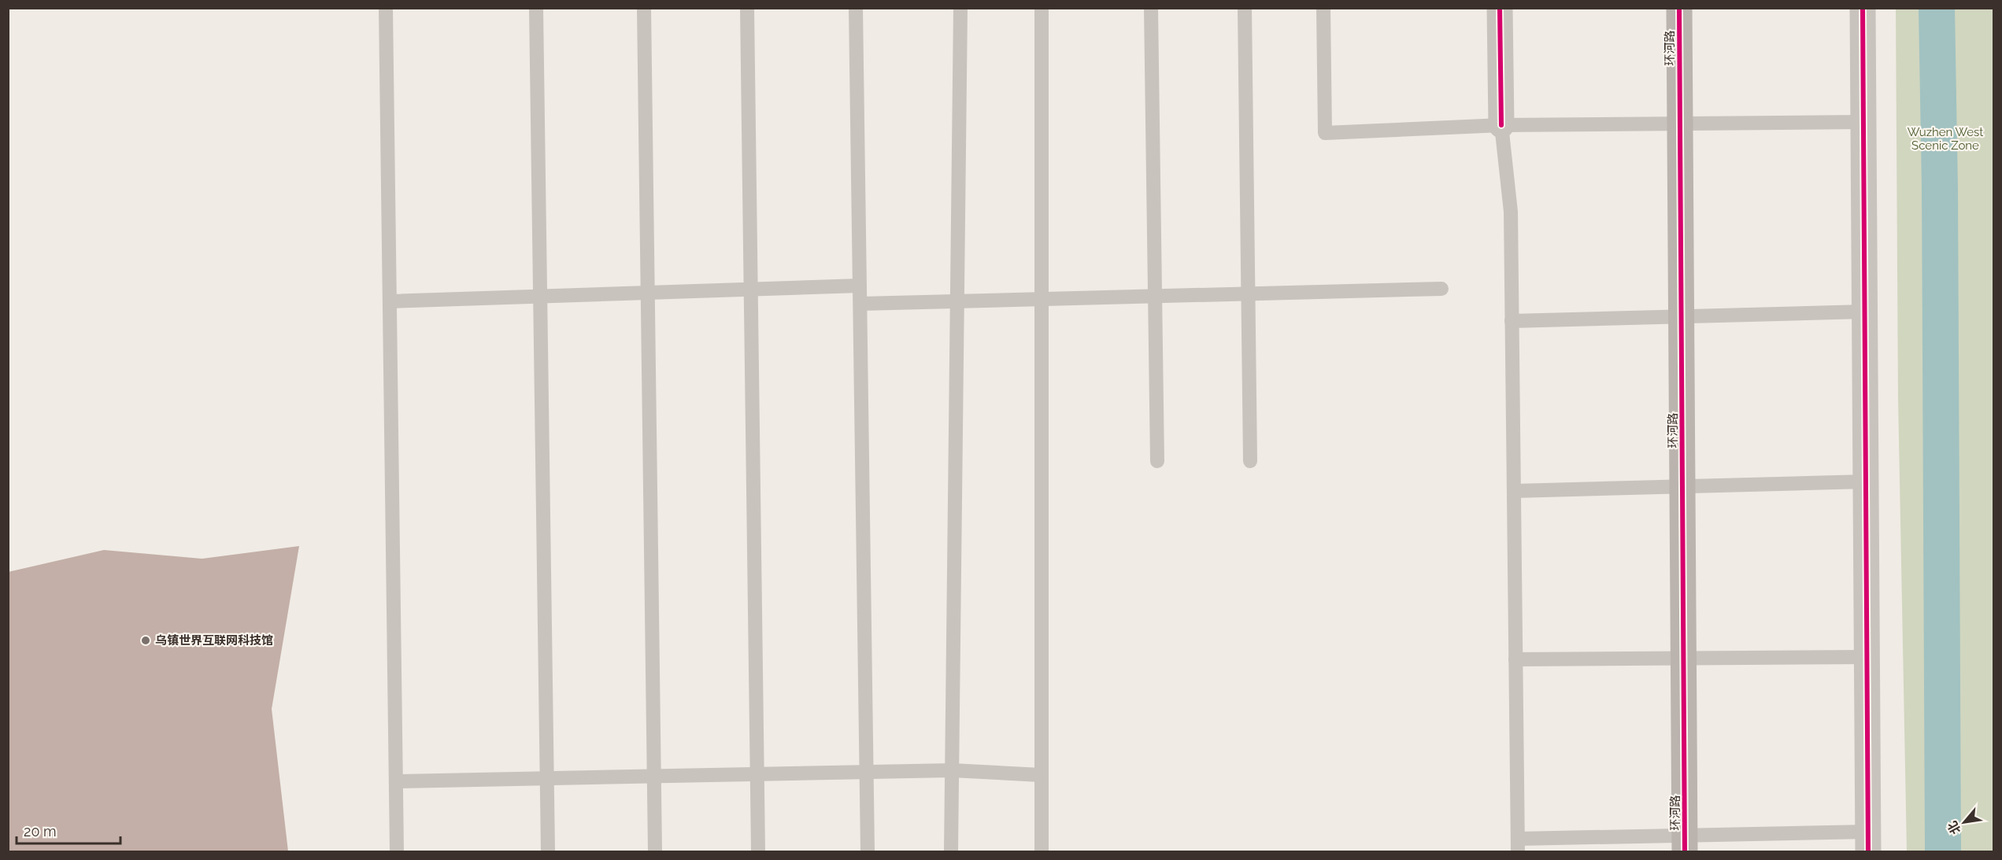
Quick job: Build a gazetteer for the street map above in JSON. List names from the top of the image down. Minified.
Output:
{"streets":{"street":["环河路"]},"parks":["Wuzhen West Scenic Zone"],"places":["乌镇世界互联网科技馆"],"scale_bar":"20 m","north":"bottom left"}
